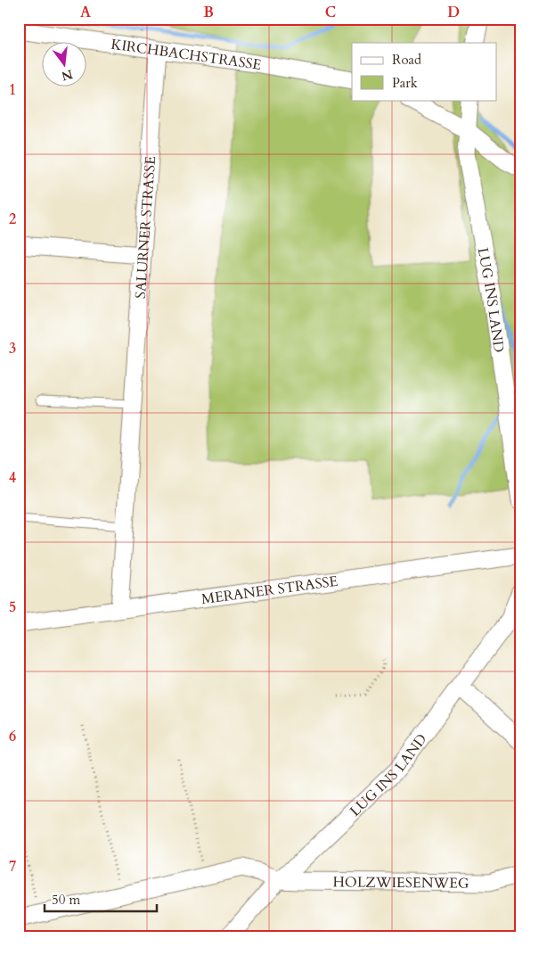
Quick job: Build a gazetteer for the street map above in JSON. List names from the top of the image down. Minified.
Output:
{"streets":{"street":["KIRCHBACHSTRASSE","SALURNER STRASSE","LUG INS LAND","MERANER STRASSE","HOLZWIESENWEG"]},"crossings":[["KIRCHBACHSTRASSE","SALURNER STRASSE"],["SALURNER STRASSE","MERANER STRASSE"],["LUG INS LAND","HOLZWIESENWEG"]],"legend":["Road","Park"],"scale_bar":"50 m","north":"bottom","grid":{"columns":["A","B","C","D"],"rows":["1","2","3","4","5","6","7"]}}
